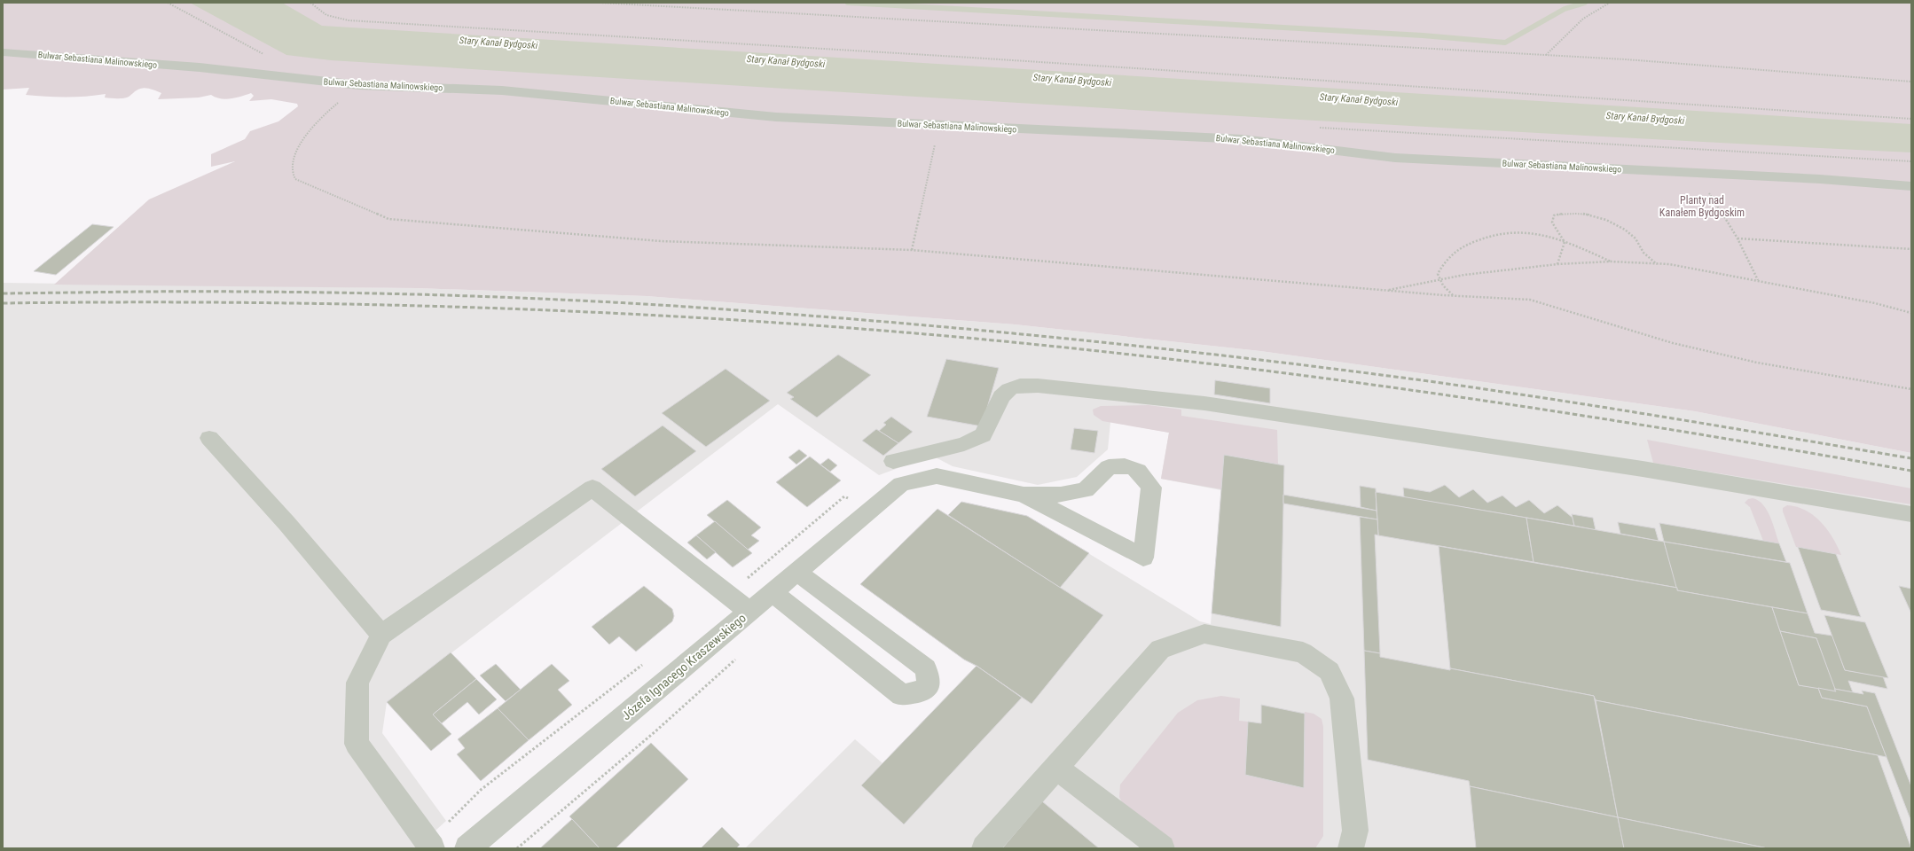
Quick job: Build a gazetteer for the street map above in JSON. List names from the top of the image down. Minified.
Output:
{"streets":{"street":["Bulwar Sebastiana Malinowskiego","Józefa Ignacego Kraszewskiego"]},"water":["Stary Kanał Bydgoski"],"parks":["Planty nad Kanałem Bydgoskim"]}
